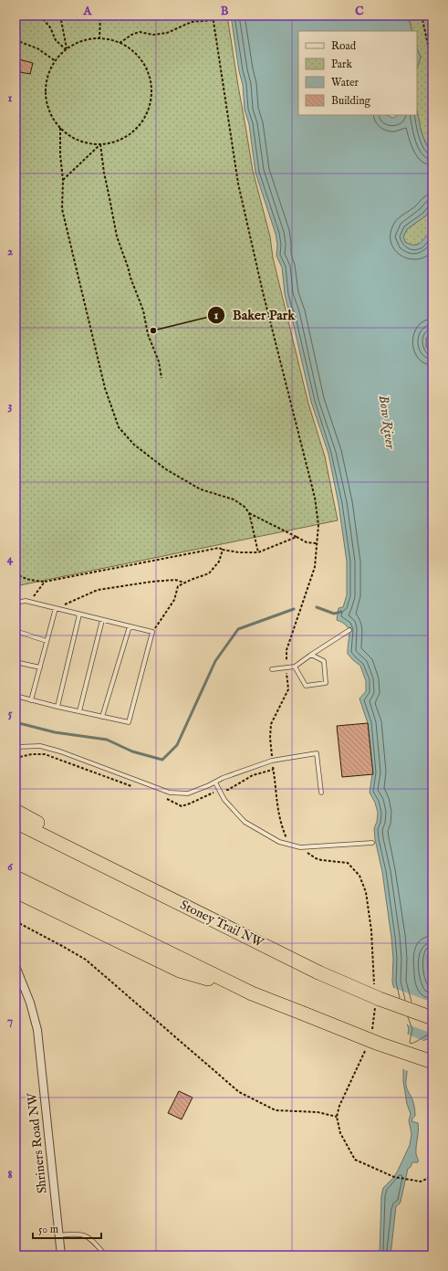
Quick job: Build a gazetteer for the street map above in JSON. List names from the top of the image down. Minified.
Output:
{"streets":{"highway":["Stoney Trail NW"],"street":["Shriners Road NW"]},"water":["Bow River"],"places":["Baker Park"],"legend":["Road","Park","Water","Building"],"scale_bar":"50 m","grid":{"columns":["A","B","C"],"rows":["1","2","3","4","5","6","7","8"]}}
